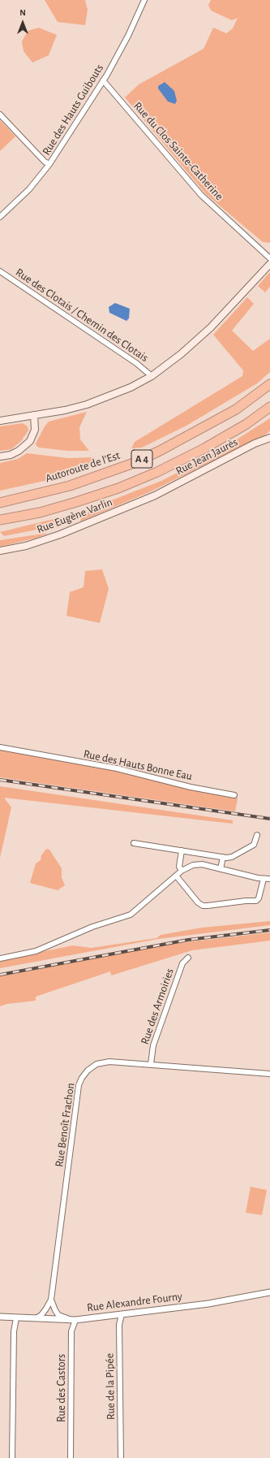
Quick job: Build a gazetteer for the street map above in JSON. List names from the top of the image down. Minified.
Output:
{"streets":{"highway":["A 4","Autoroute de l’Est"],"main road":["Rue Jean Jaurès","Rue Eugène Varlin"],"street":["Rue des Hauts Guibouts","Rue du Clos Sainte-Catherine","Rue des Clotais / Chemin des Clotais","Rue des Hauts Bonne Eau","Rue des Armoiries","Rue Benoît Frachon","Rue Alexandre Fourny","Rue de la Pipée","Rue des Castors"]},"crossings":[["Rue des Hauts Guibouts","Rue du Clos Sainte-Catherine"],["Rue Jean Jaurès","Rue Eugène Varlin"],["Rue des Armoiries","Rue Benoît Frachon"],["Rue Alexandre Fourny","Rue de la Pipée"],["Rue Alexandre Fourny","Rue des Castors"]],"north":"top"}
